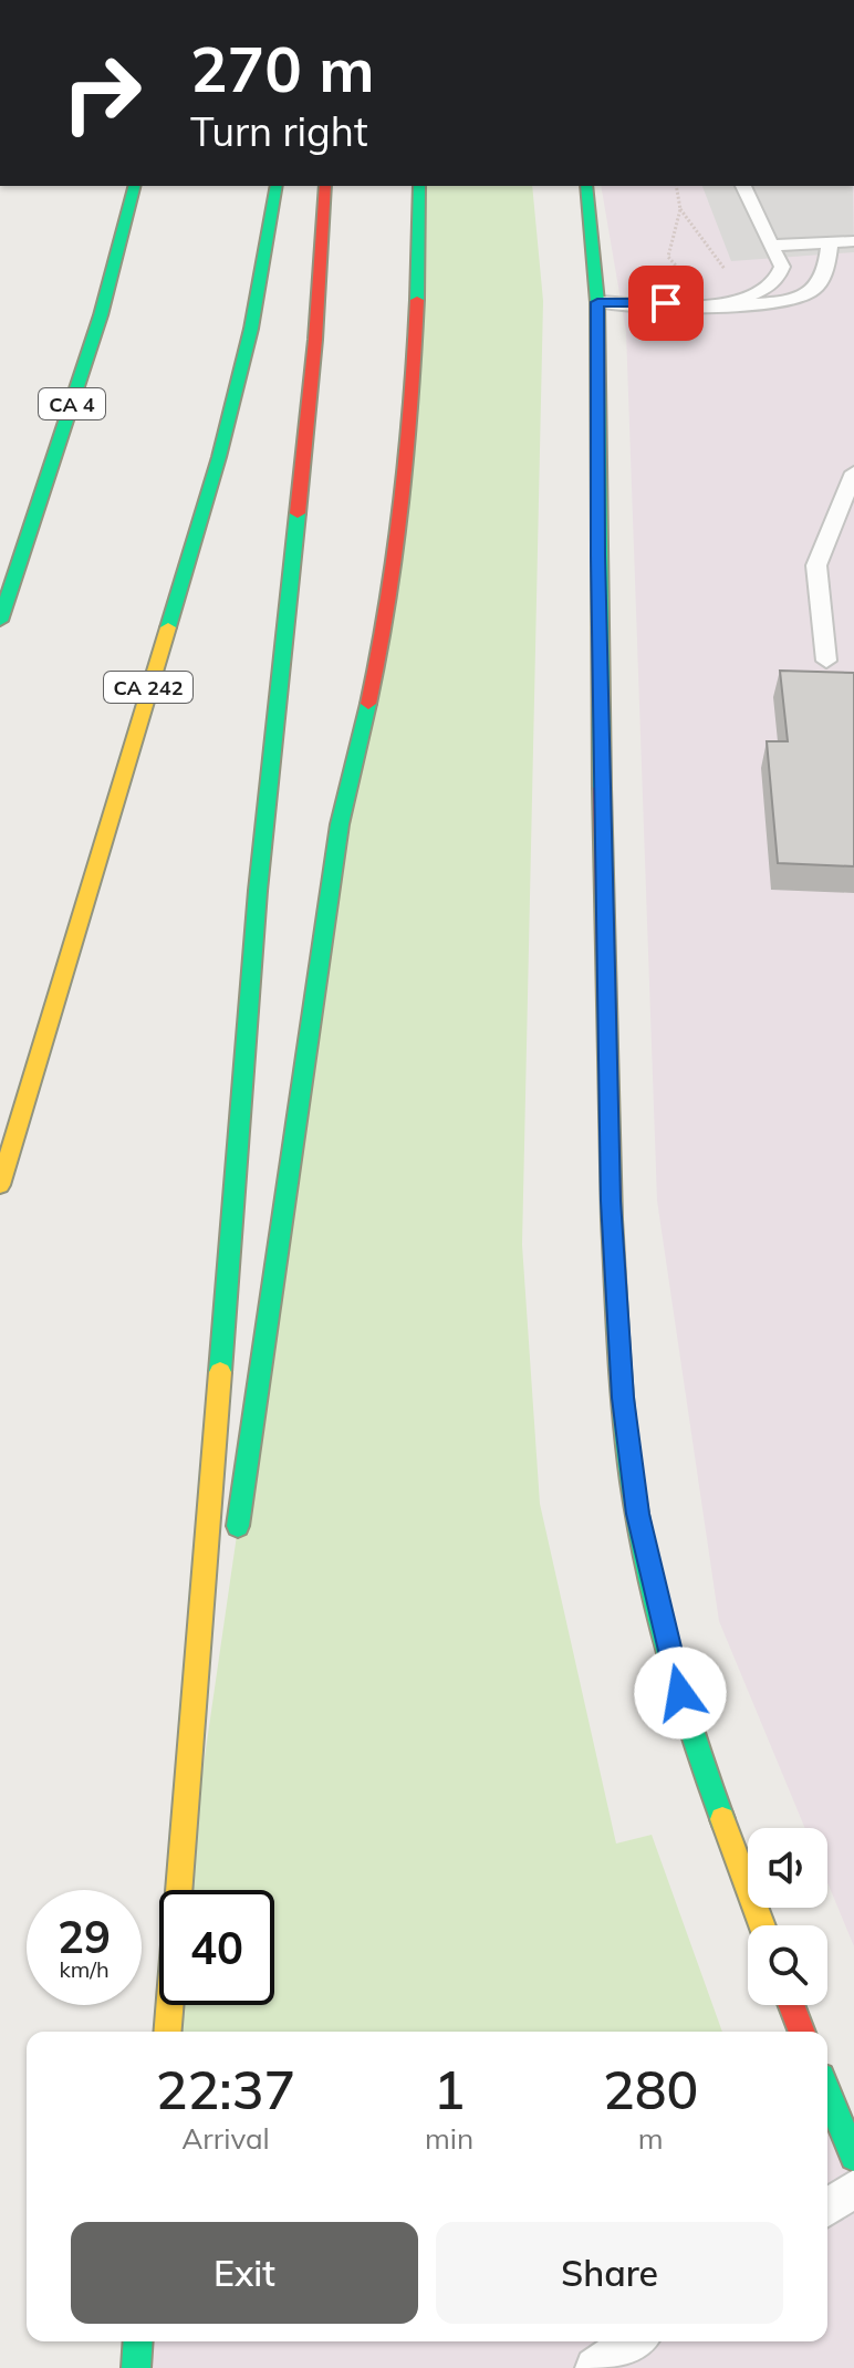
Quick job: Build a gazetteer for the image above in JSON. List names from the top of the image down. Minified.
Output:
{"streets":{"main road":["CA 4","CA 242"]},"page":{"turn":["270 m","Turn right"],"speed":"29 km/h","limit":"40","eta":["22:37","Arrival","1","min","280","m"],"buttons":["Exit","Share"]}}
